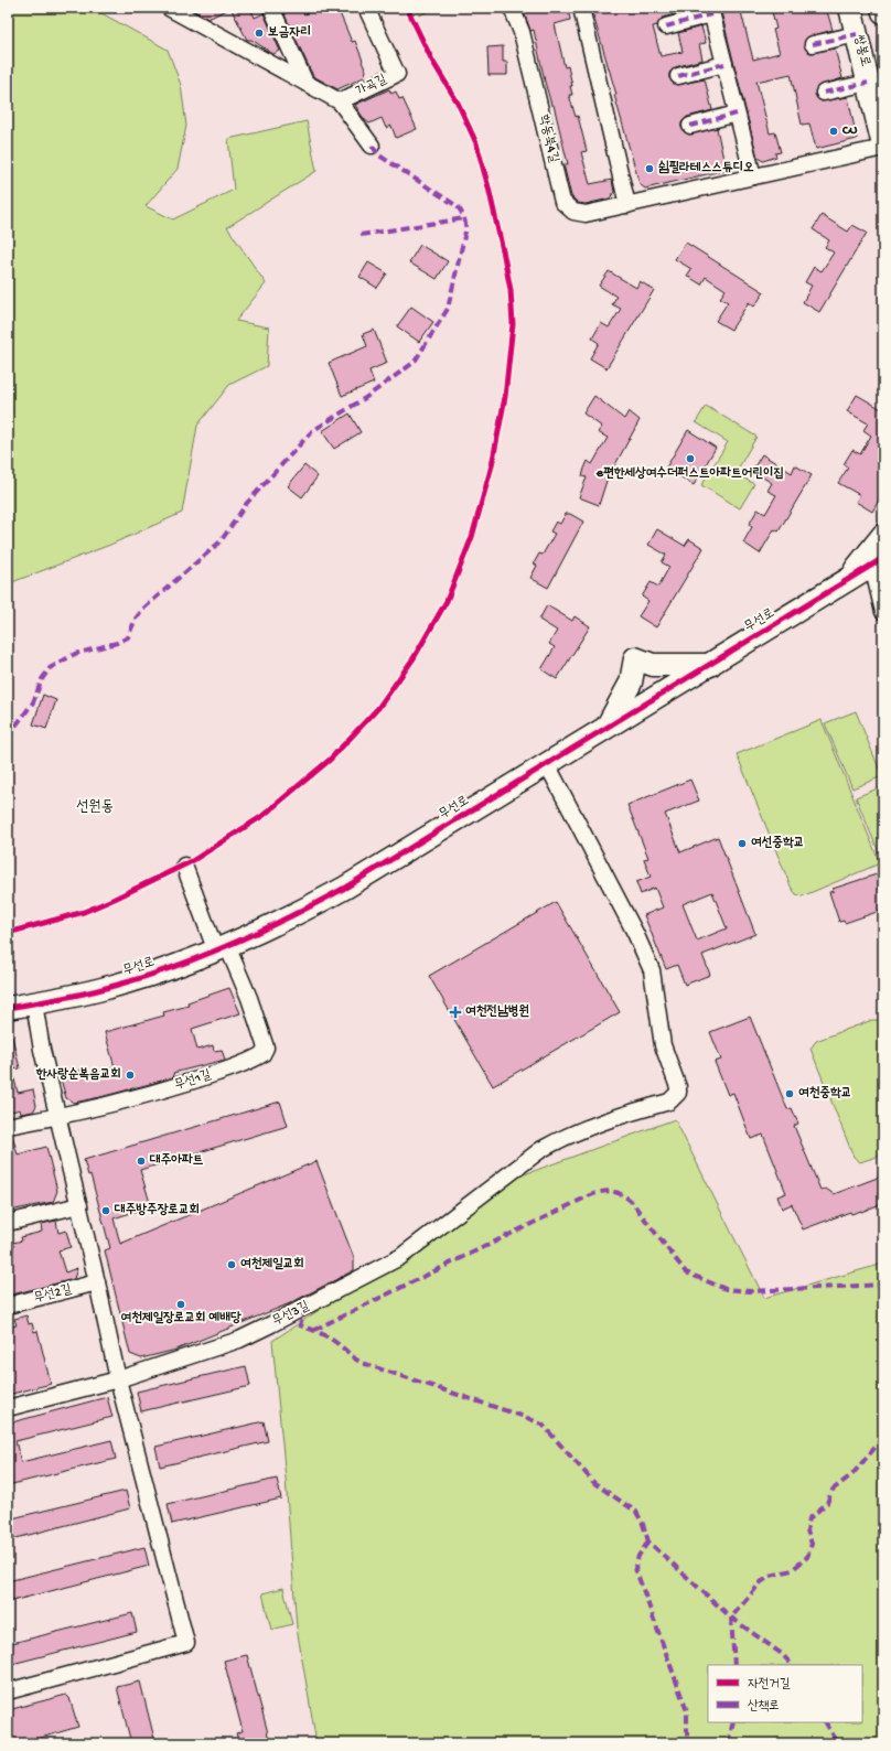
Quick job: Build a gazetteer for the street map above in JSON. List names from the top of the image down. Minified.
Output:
{"streets":{"street":["쌍봉로","가곡길","학동북4길","무선로","무선1길","무선2길","무선3길"]},"crossings":[["쌍봉로","학동북4길"],["무선로","무선1길"],["무선로","무선3길"]],"districts":["선원동"],"places":{"other":["보금자리","CU","쉼필라테스스튜디오","e편한세상여수더퍼스트아파트어린이집","여선중학교","한사랑순복음교회","여천중학교","대주아파트","대주방주장로교회","여천제일교회","여천제일장로교회 예배당"],"health":["여천전남병원"]},"legend":["자전거길","산책로"]}
